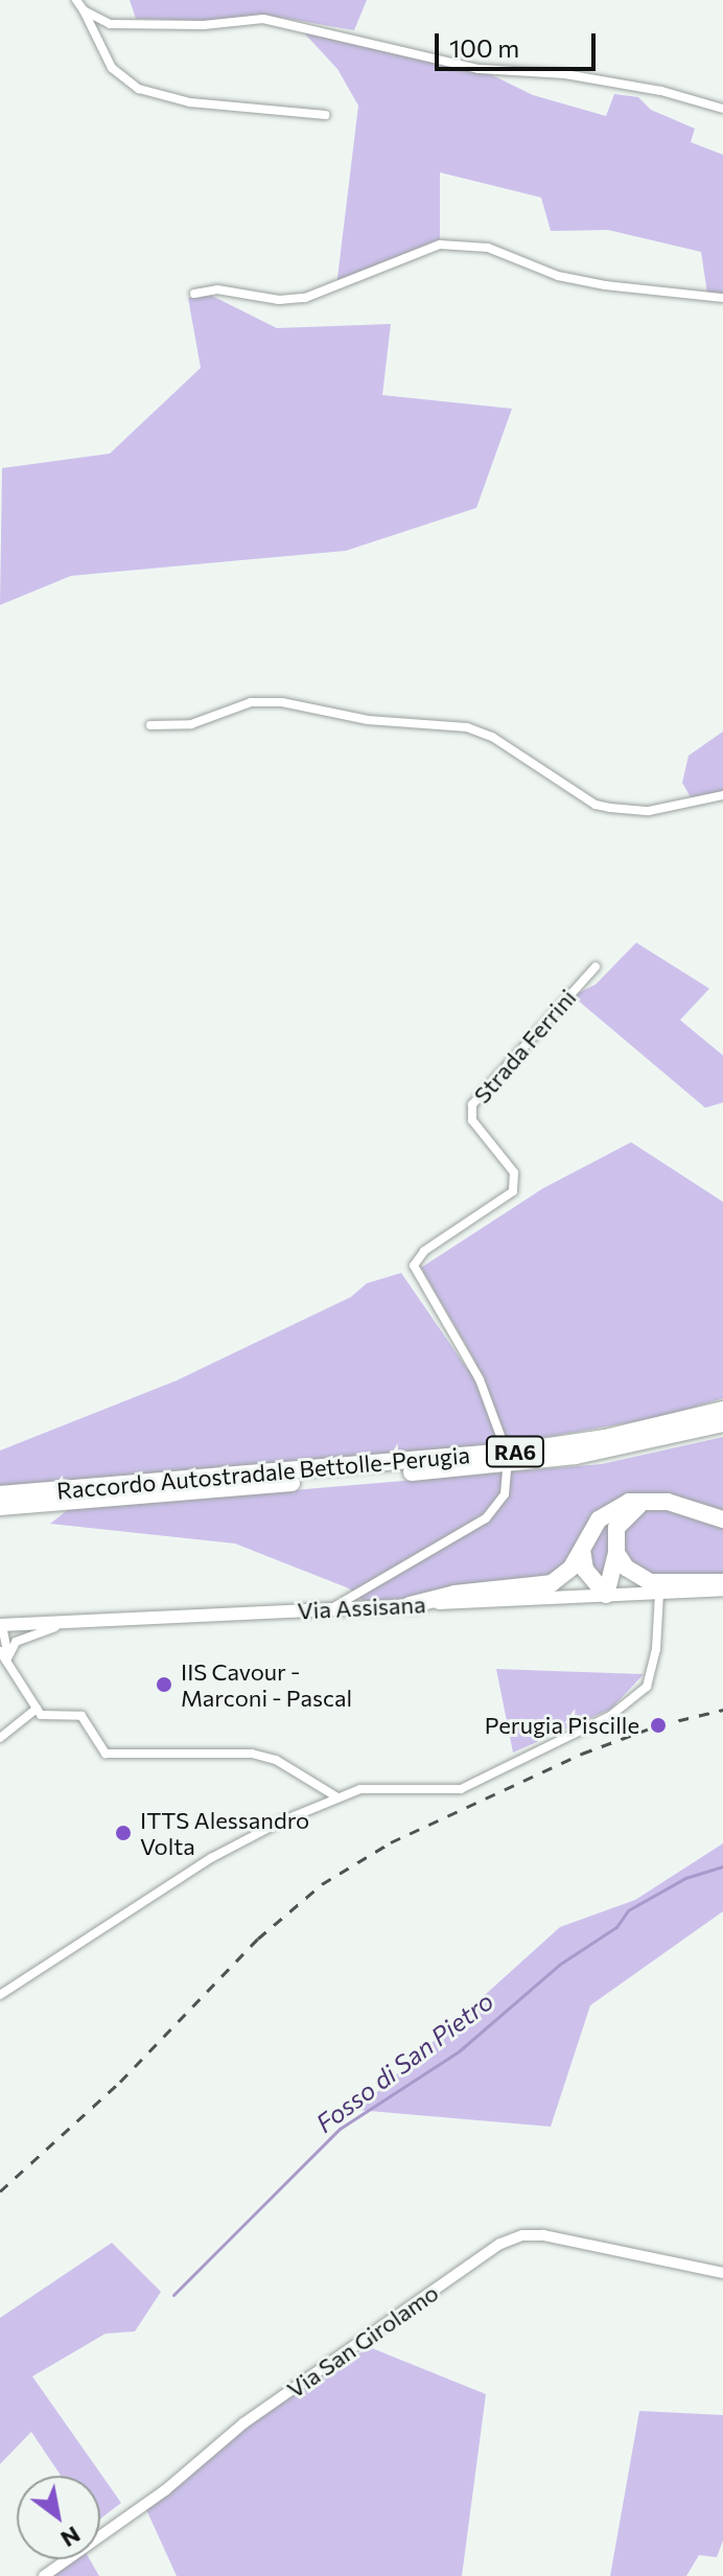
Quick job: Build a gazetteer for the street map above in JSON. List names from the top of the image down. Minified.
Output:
{"streets":{"highway":["RA6","Raccordo Autostradale Bettolle-Perugia"],"main road":["Via Assisana"],"street":["Strada Ferrini","Via San Girolamo"]},"crossings":[["RA6","Raccordo Autostradale Bettolle-Perugia"]],"water":["Fosso di San Pietro"],"places":["IIS Cavour - Marconi - Pascal","Perugia Piscille","ITTS Alessandro Volta"],"scale_bar":"100 m","north":"bottom right"}
